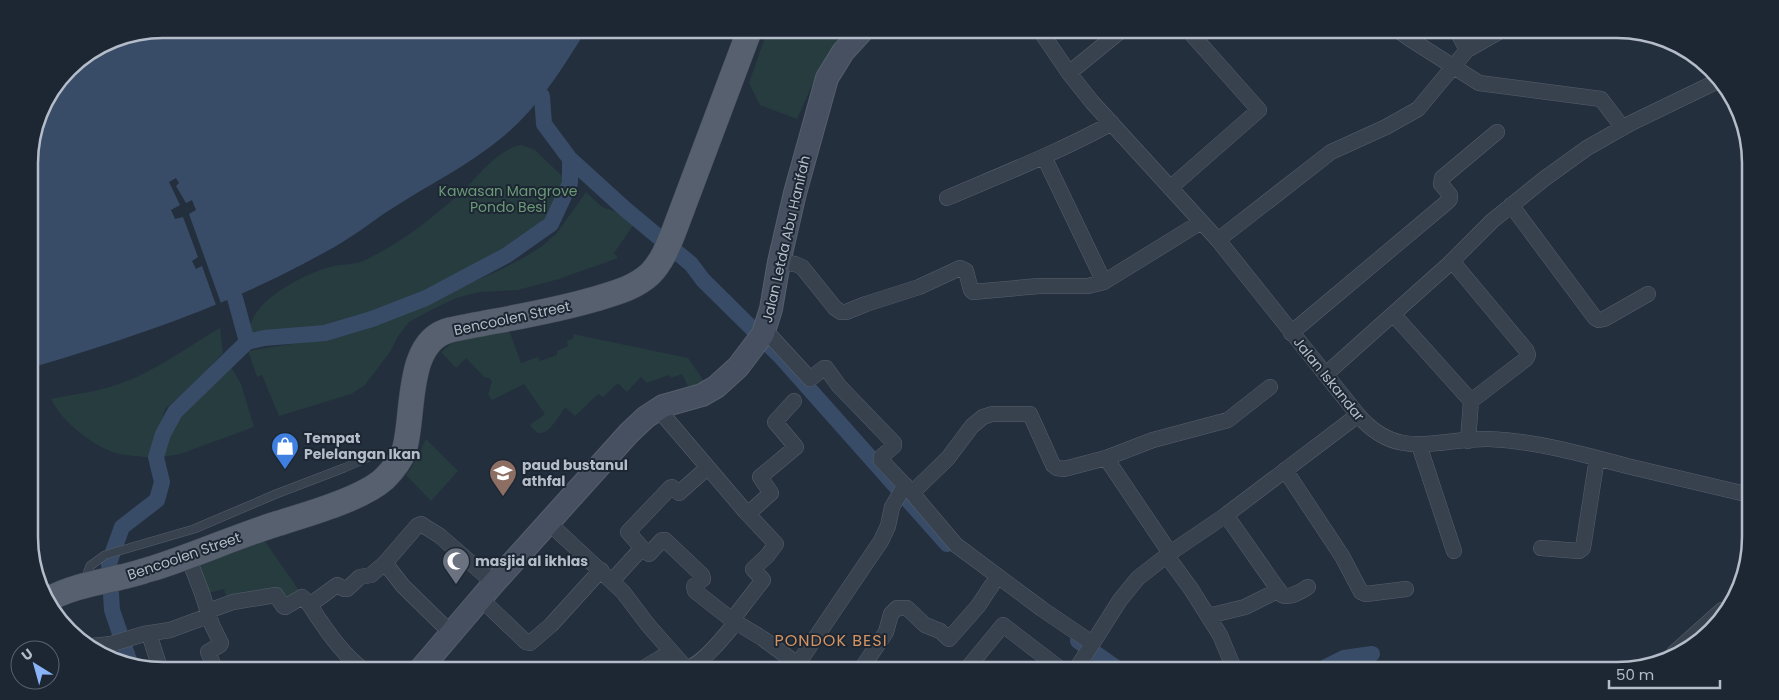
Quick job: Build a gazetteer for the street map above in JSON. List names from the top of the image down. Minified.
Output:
{"streets":{"main road":["Bencoolen Street"],"street":["Jalan Letda Abu Hanifah","Jalan Iskandar"]},"districts":["PONDOK BESI"],"parks":["Kawasan Mangrove Pondo Besi"],"places":{"shop":["Tempat Pelelangan Ikan"],"school or university":["paud bustanul athfal"],"mosque":["masjid al ikhlas"]},"scale_bar":"50 m","north":"top left"}
